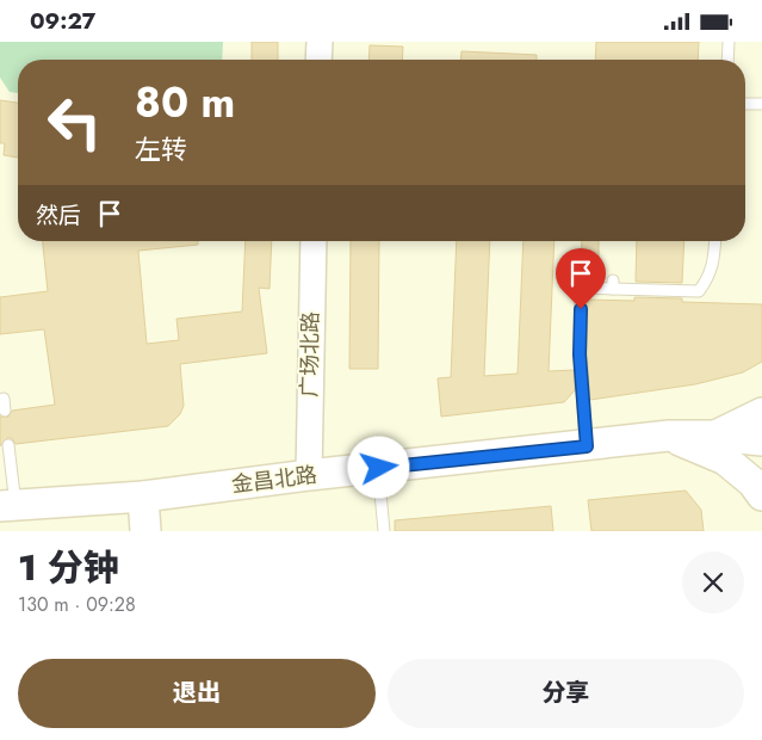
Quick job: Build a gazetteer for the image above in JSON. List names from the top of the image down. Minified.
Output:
{"streets":{"main road":["金昌北路"],"street":["广场北路"]},"crossings":[["广场北路","金昌北路"]],"page":{"status":"09:27","turn":["80 m","左转"],"then":"然后","heading":["1 分钟","130 m · 09:28"],"buttons":["退出","分享"]}}
